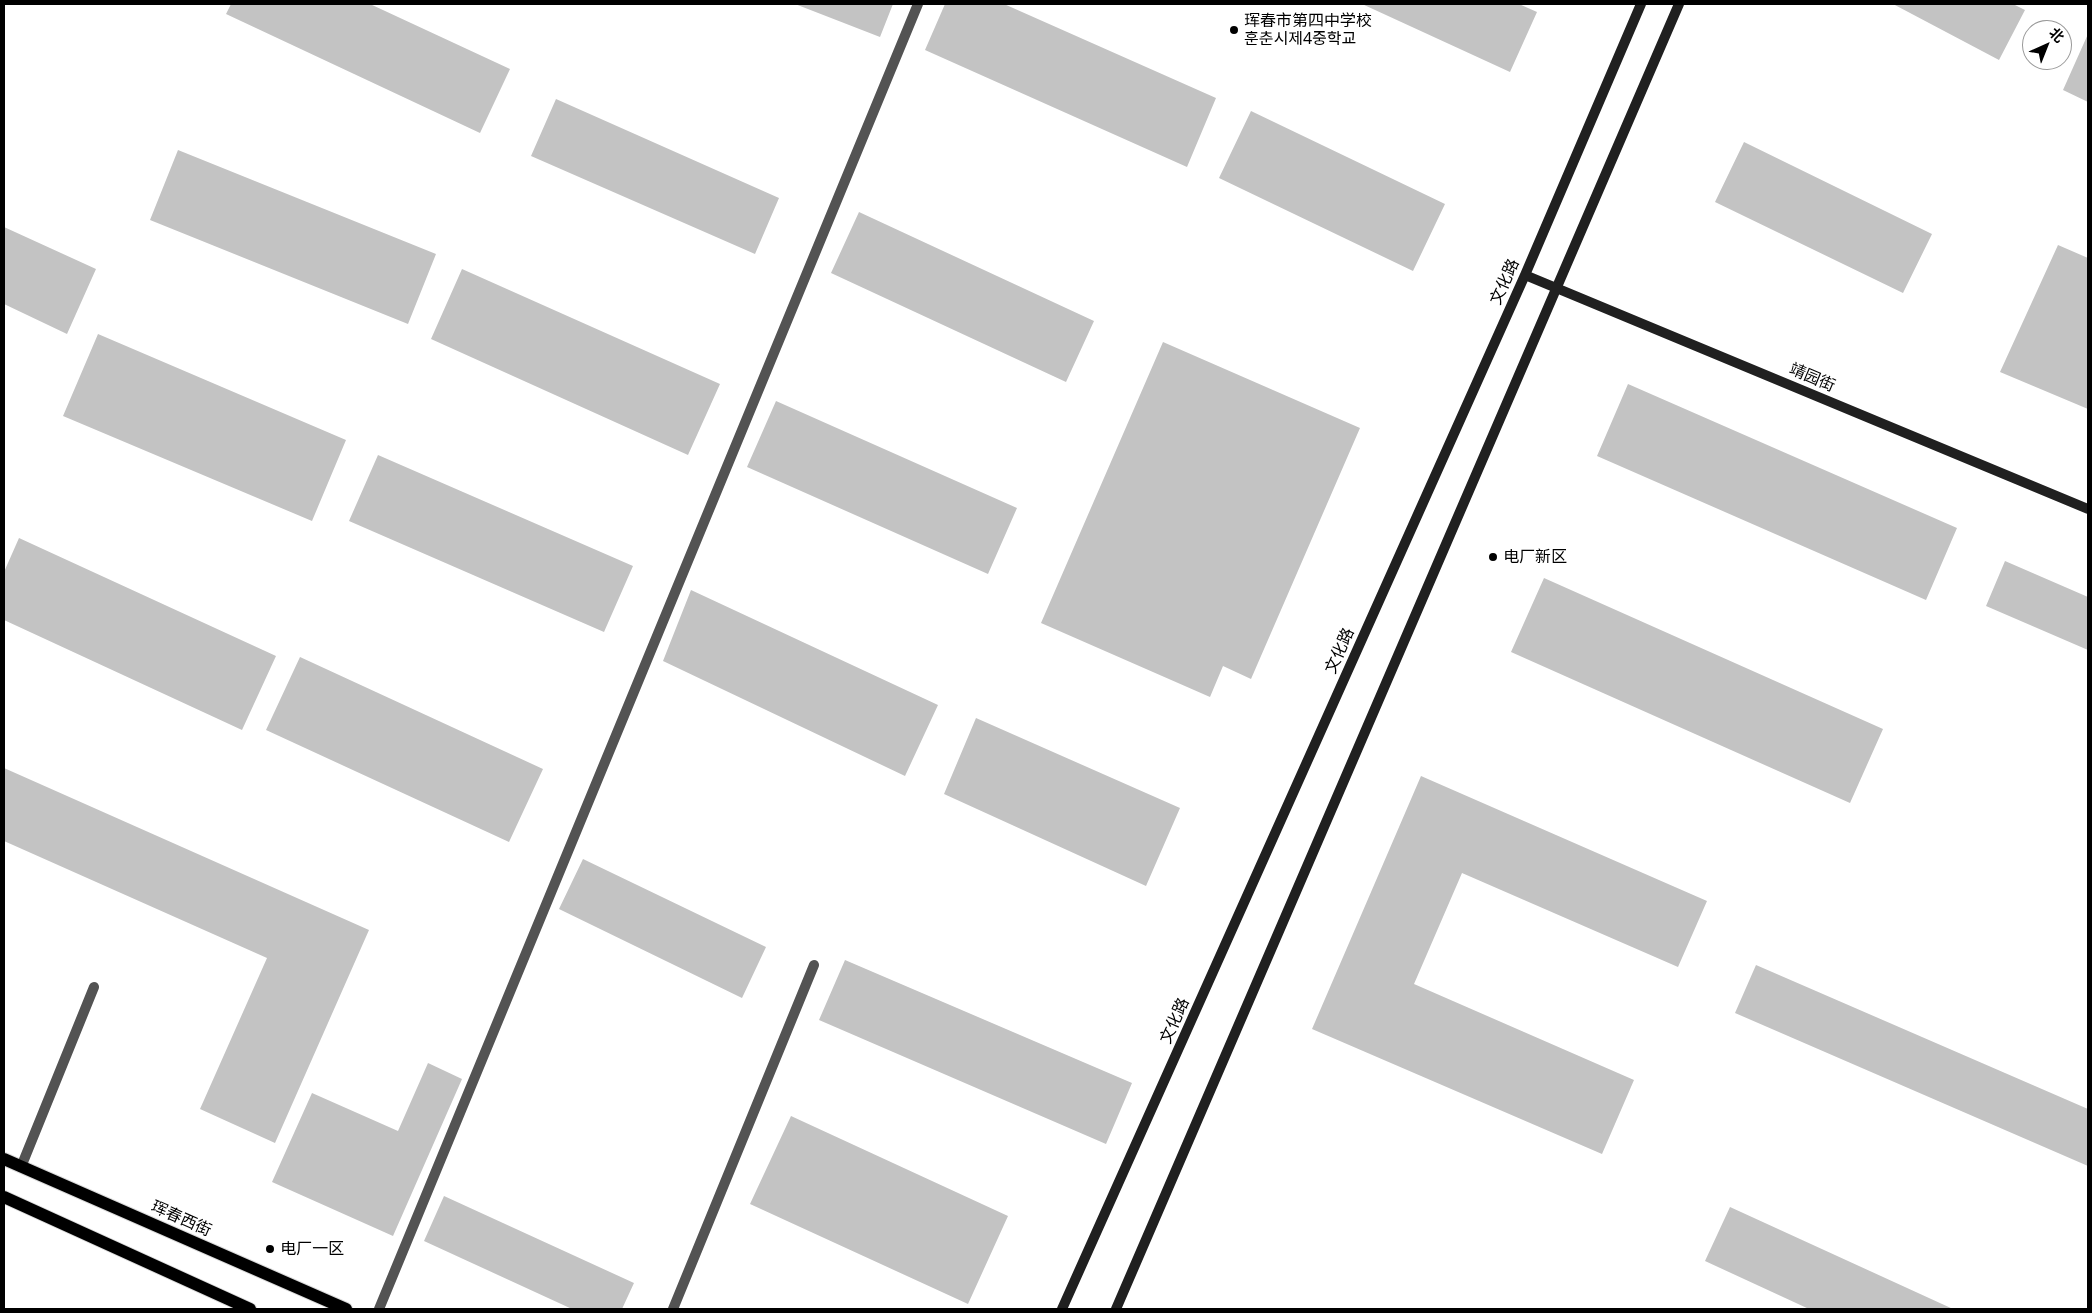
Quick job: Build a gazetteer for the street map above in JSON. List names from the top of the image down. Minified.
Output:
{"streets":{"main road":["文化路","靖园街","珲春西街"]},"crossings":[["文化路","靖园街"]],"places":["珲春市第四中学校 훈춘시제4중학교","电厂新区","电厂一区"],"north":"top right"}
